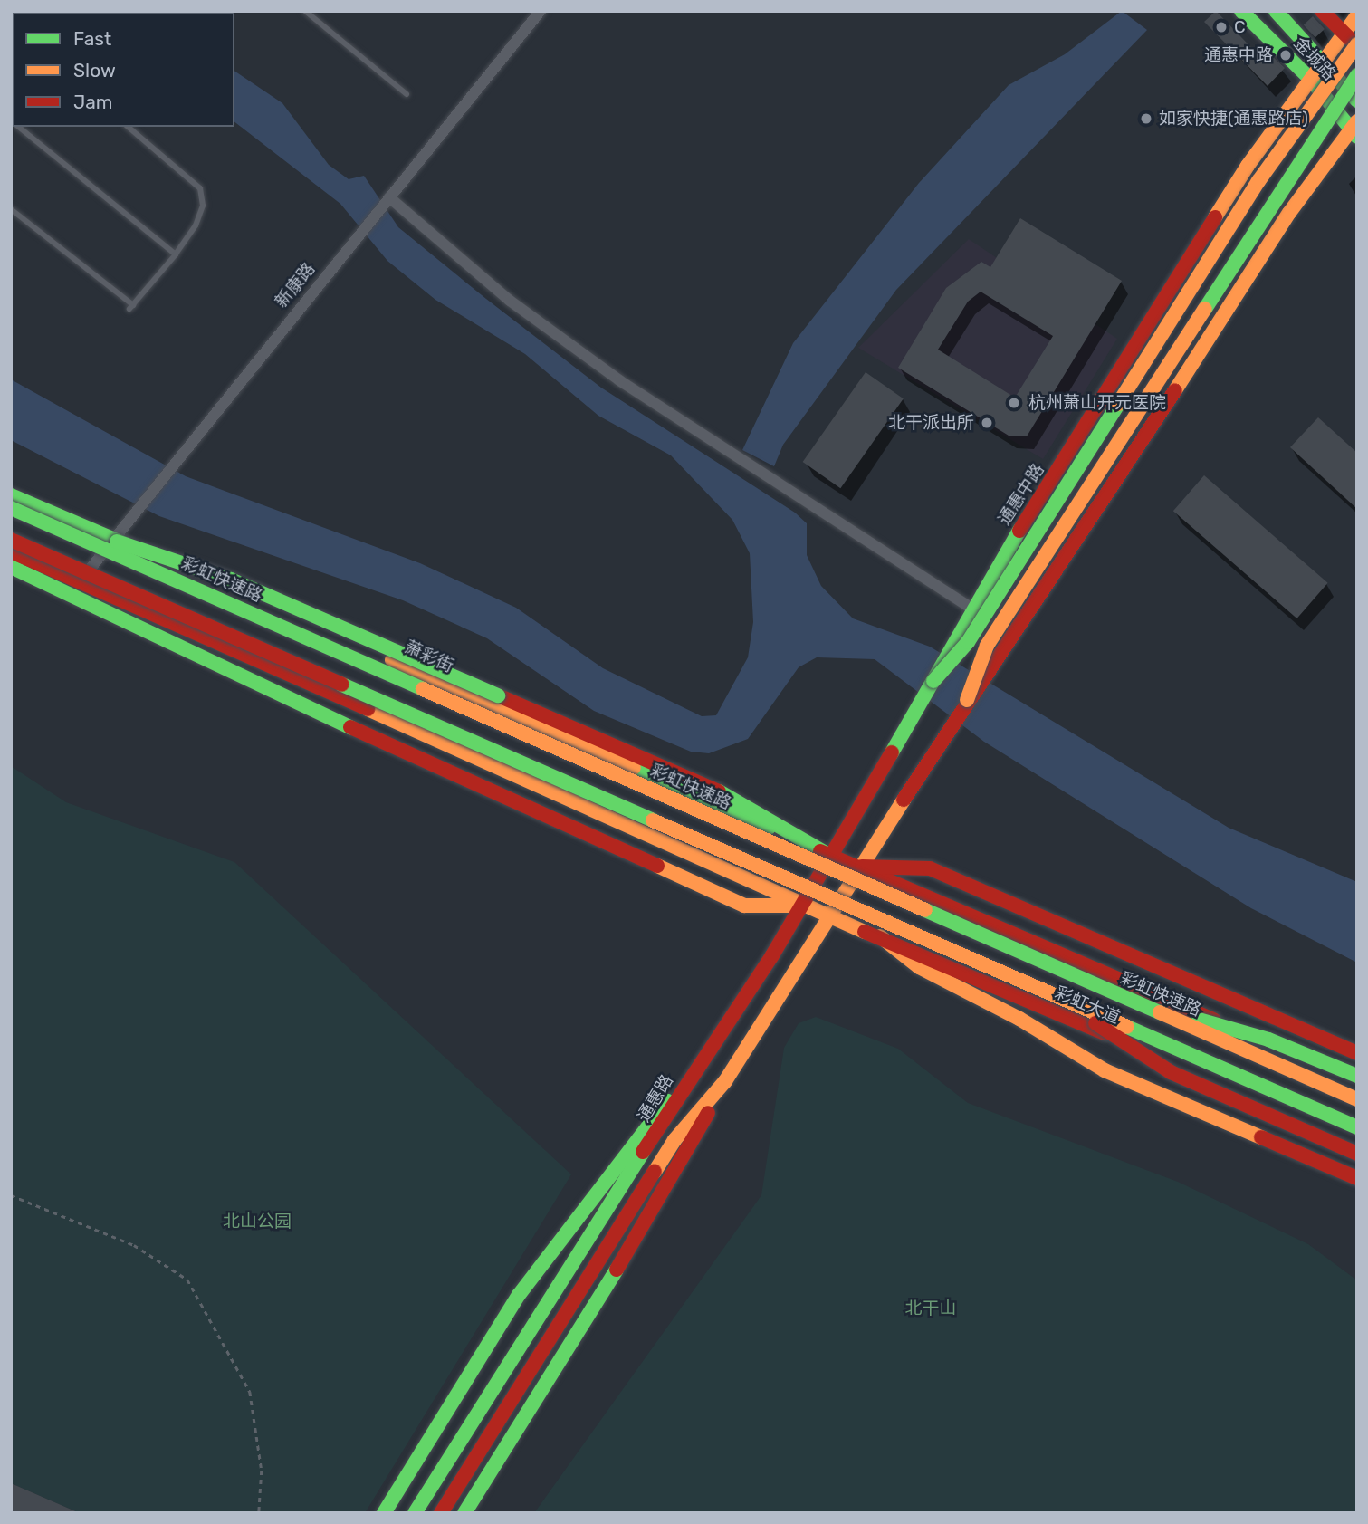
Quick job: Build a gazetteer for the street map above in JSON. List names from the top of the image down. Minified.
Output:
{"streets":{"main road":["金城路","通惠中路","彩虹快速路","萧彩街","彩虹大道","通惠路"],"street":["新康路"]},"crossings":[["金城路","通惠中路"],["新康路","萧彩街"],["通惠中路","通惠路"],["萧彩街","通惠路"],["彩虹大道","通惠路"]],"parks":["北山公园","北干山"],"places":["C","通惠中路","如家快捷(通惠路店)","杭州萧山开元医院","北干派出所"],"legend":["Fast","Slow","Jam"]}
